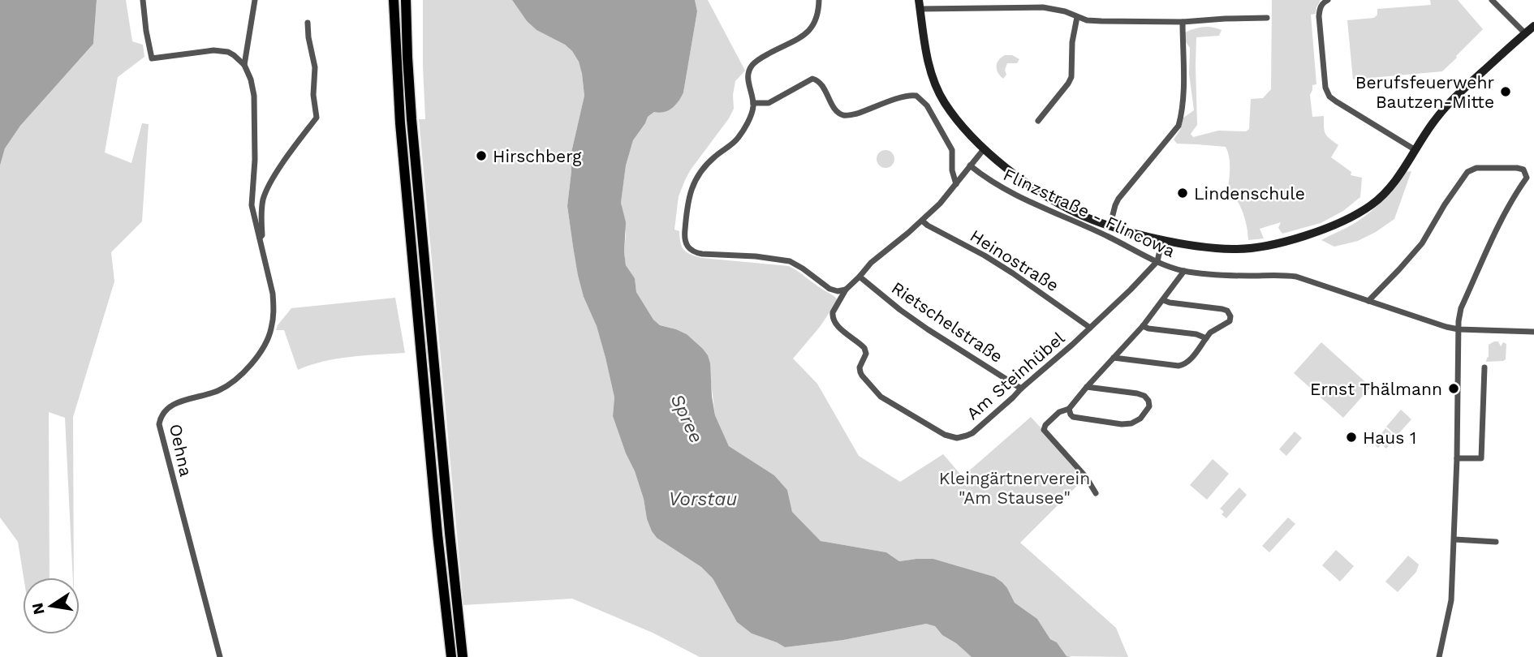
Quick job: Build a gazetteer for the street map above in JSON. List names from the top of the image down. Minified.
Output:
{"streets":{"street":["Flinzstraße - Flincowa","Heinostraße","Rietschelstraße","Am Steinhübel","Oehna"]},"crossings":[["Flinzstraße - Flincowa","Am Steinhübel"],["Heinostraße","Am Steinhübel"],["Rietschelstraße","Am Steinhübel"]],"water":["Spree","Vorstau"],"parks":["Kleingärtnerverein \"Am Stausee\""],"places":["Berufsfeuerwehr Bautzen-Mitte","Hirschberg","Lindenschule","Ernst Thälmann","Haus 1"],"north":"left"}
